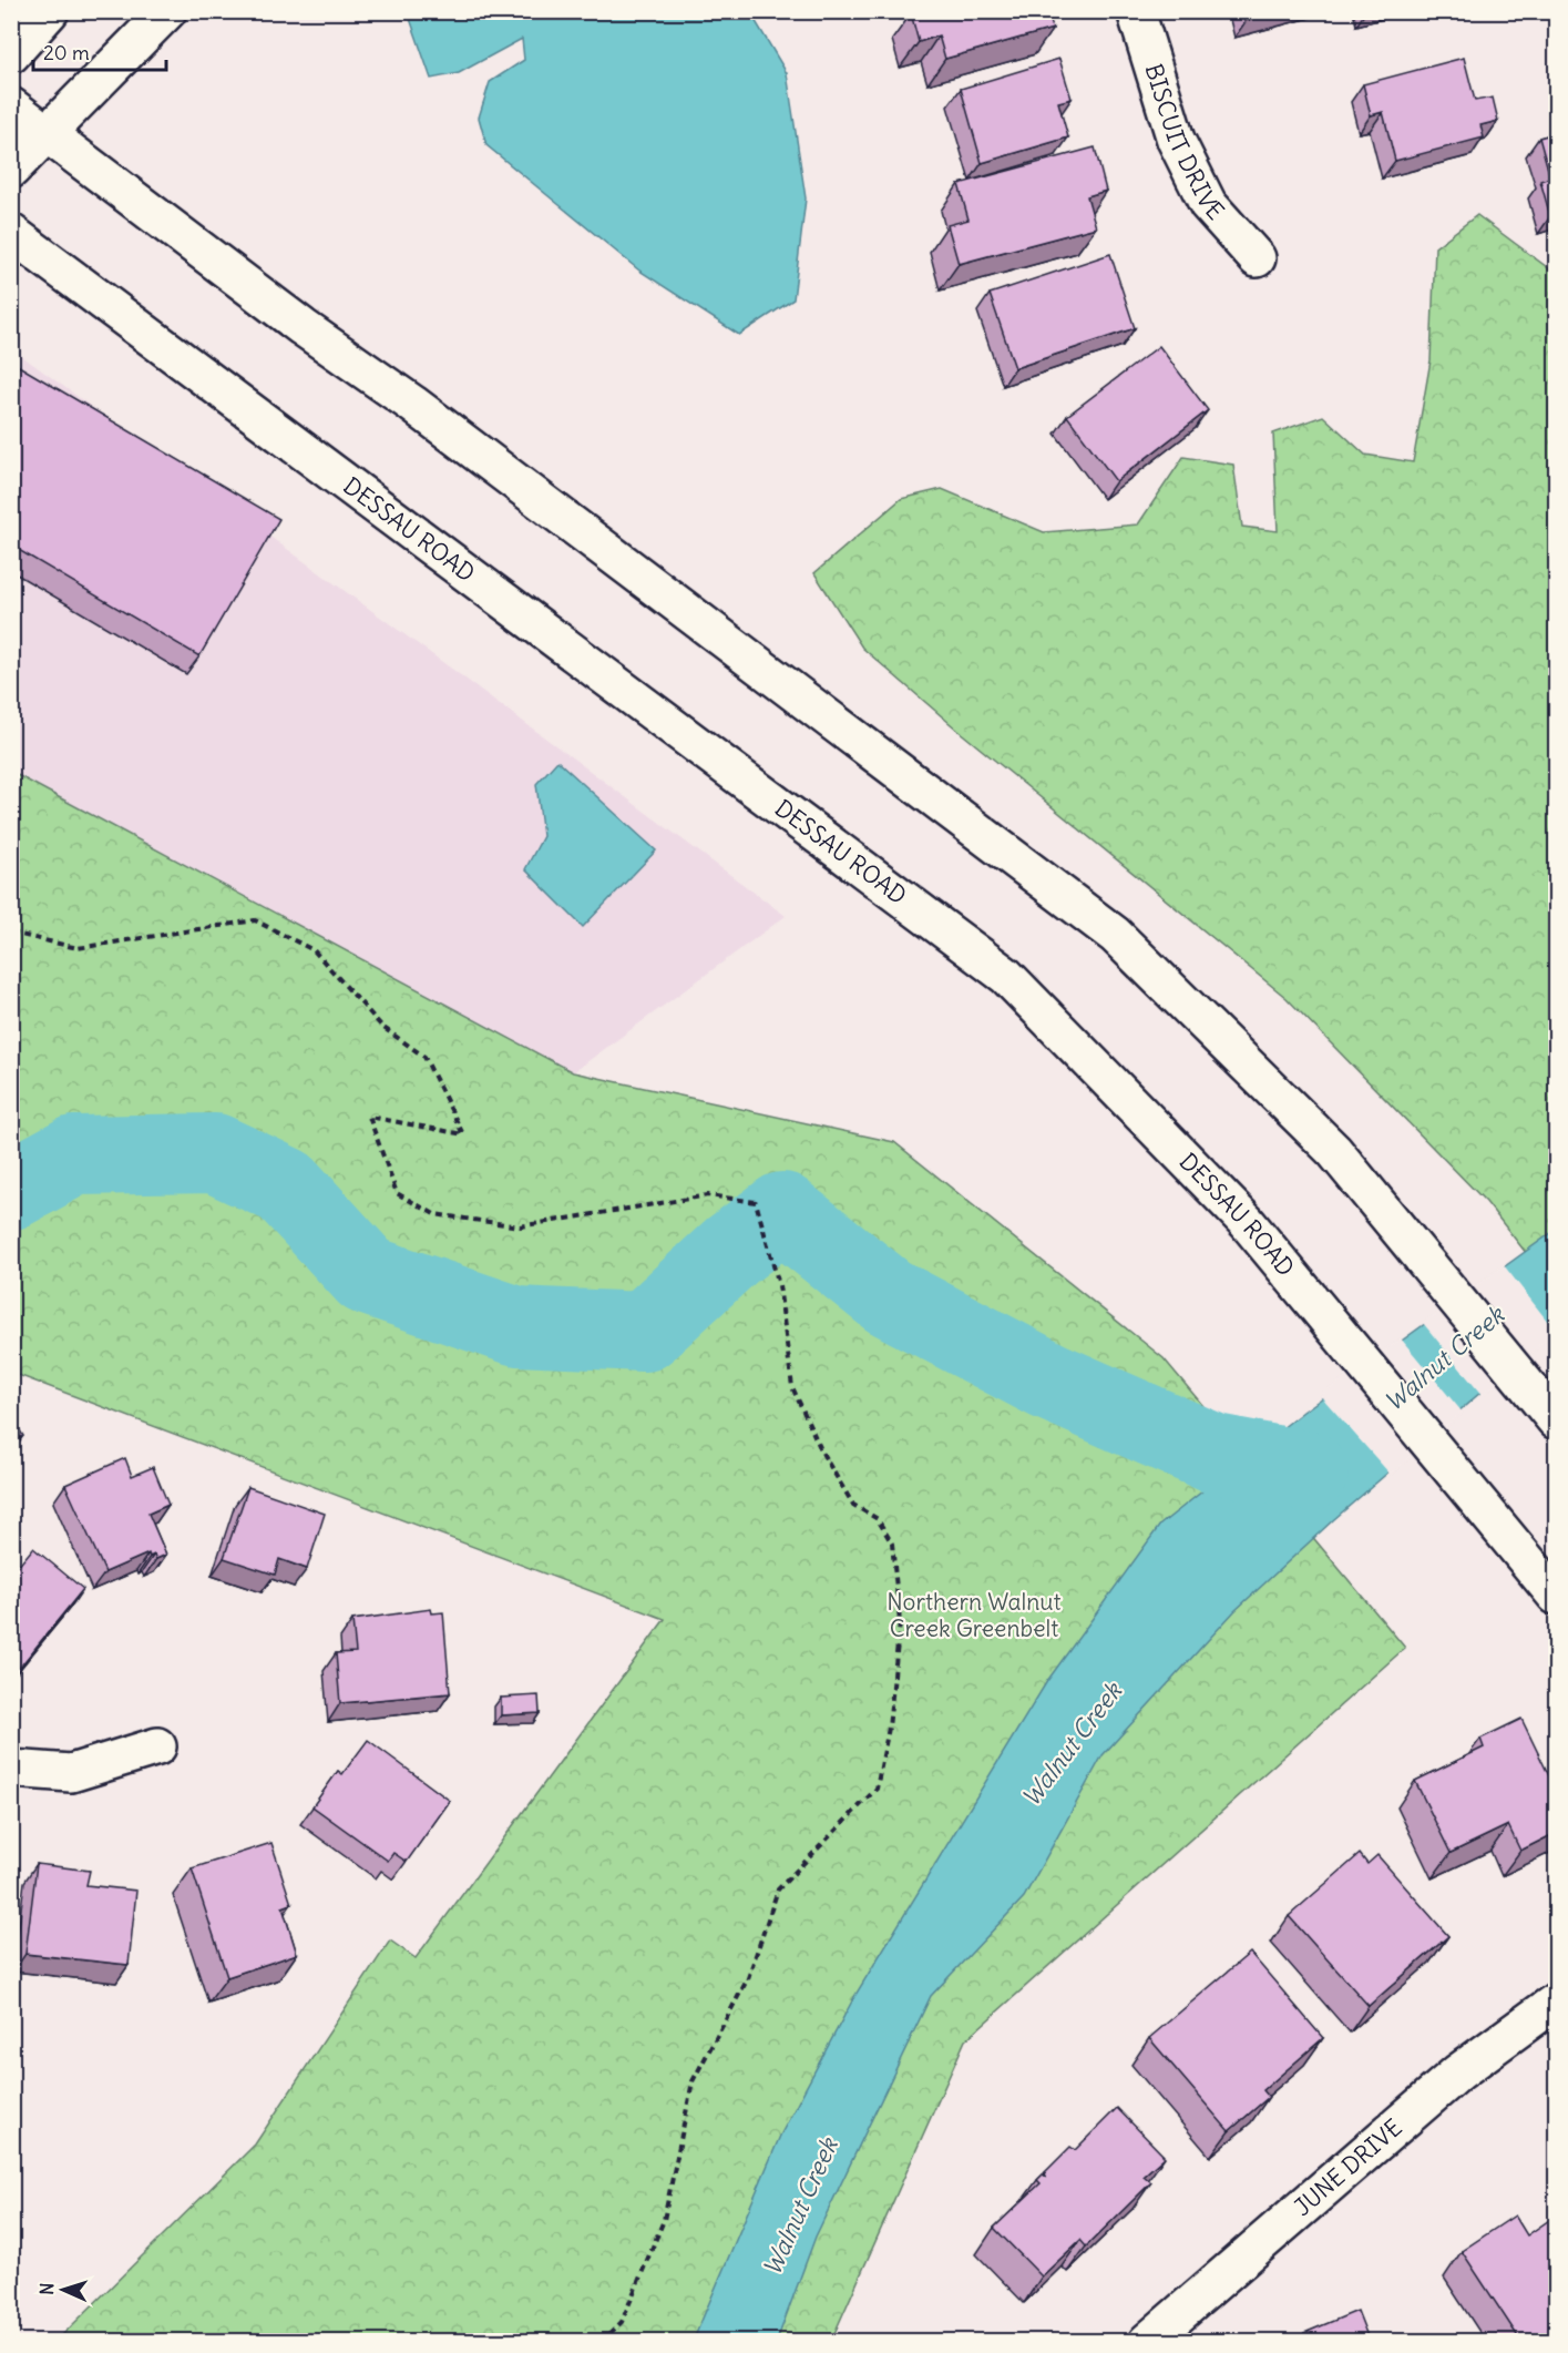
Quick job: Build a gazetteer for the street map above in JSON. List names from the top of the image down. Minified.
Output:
{"streets":{"main road":["BISCUIT DRIVE","DESSAU ROAD","JUNE DRIVE"]},"water":["Walnut Creek"],"parks":["Northern Walnut Creek Greenbelt"],"scale_bar":"20 m","north":"left"}
